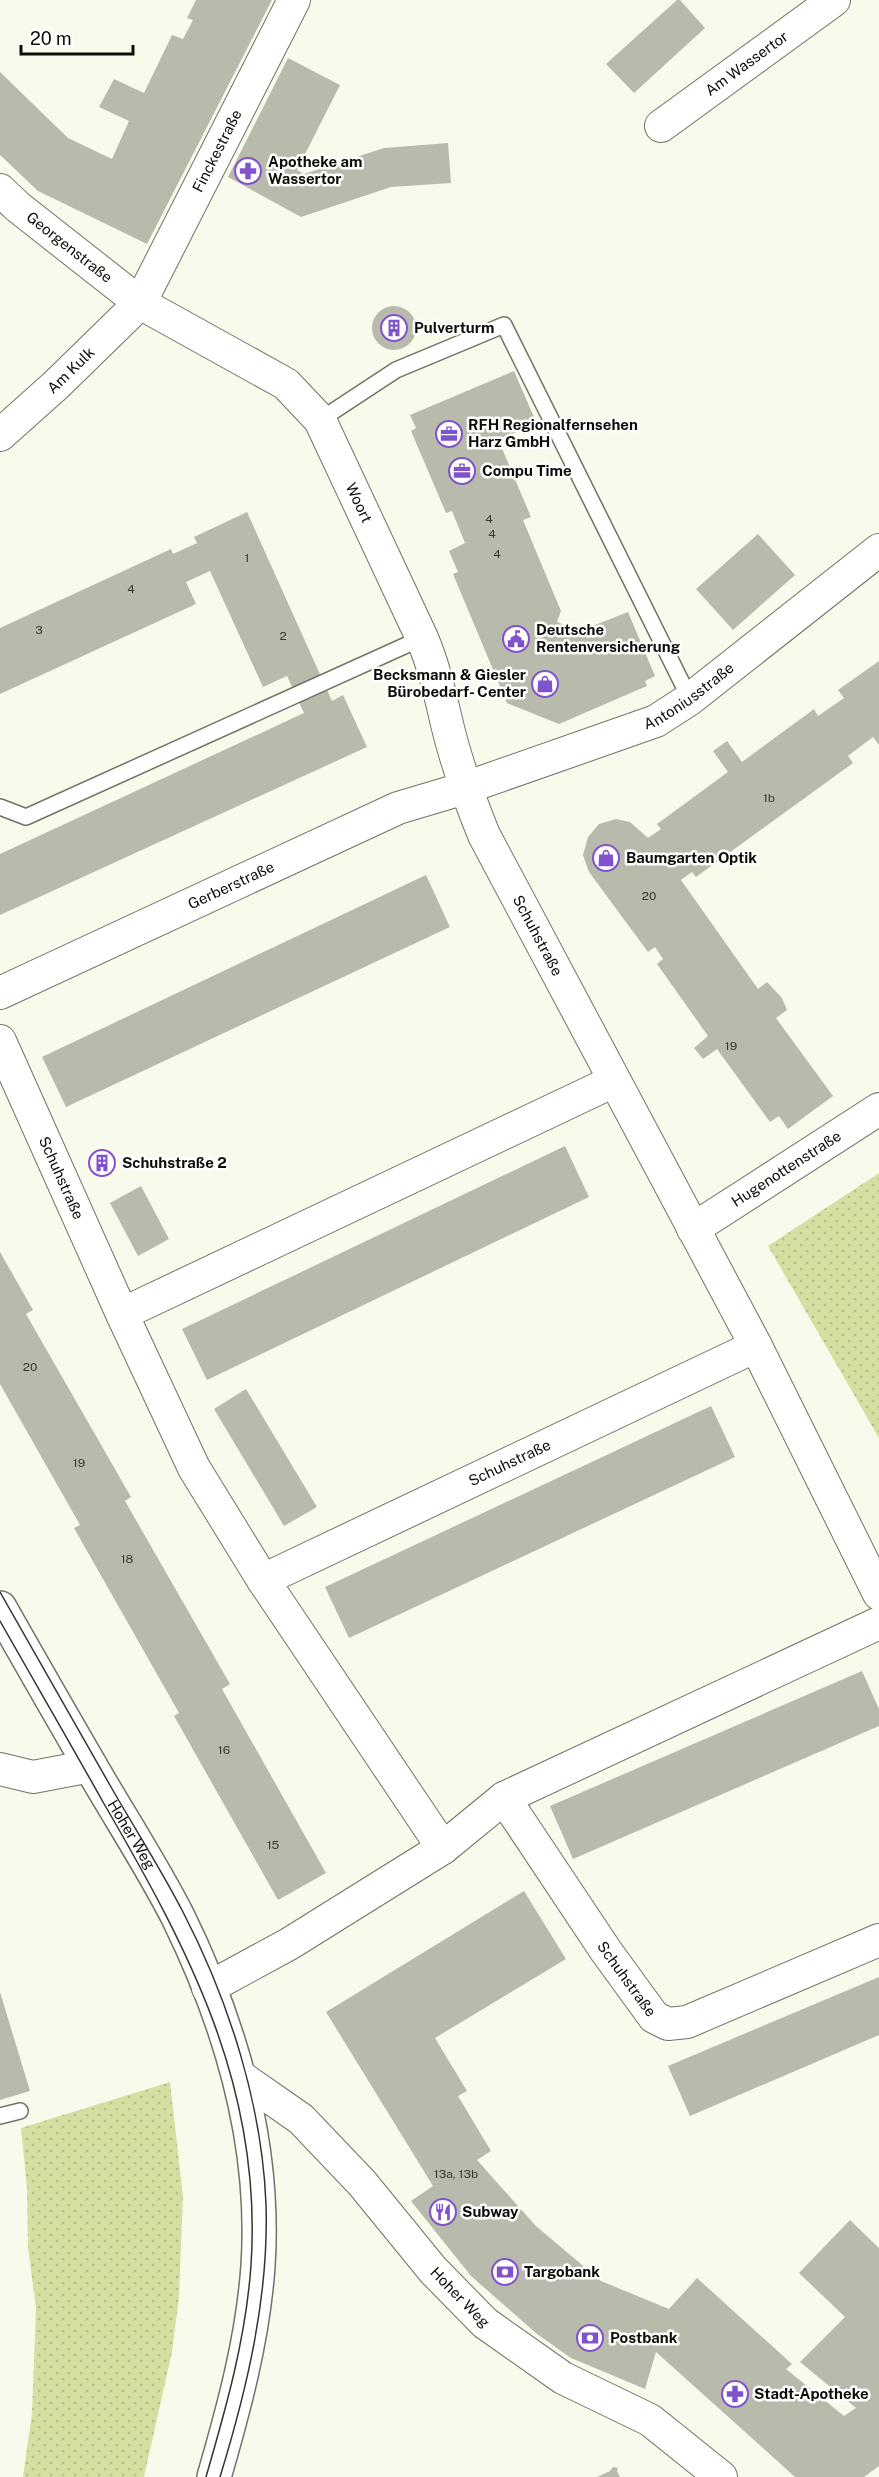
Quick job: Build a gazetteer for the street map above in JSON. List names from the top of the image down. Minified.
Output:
{"streets":{"street":["Am Wassertor","Finckestraße","Georgenstraße","Am Kulk","Woort","Antoniusstraße","Gerberstraße","Schuhstraße","Hugenottenstraße","Hoher Weg"]},"crossings":[["Finckestraße","Georgenstraße"],["Finckestraße","Am Kulk"],["Finckestraße","Woort"],["Georgenstraße","Am Kulk"],["Georgenstraße","Woort"],["Am Kulk","Woort"],["Woort","Antoniusstraße"],["Woort","Gerberstraße"],["Woort","Schuhstraße"],["Antoniusstraße","Gerberstraße"],["Antoniusstraße","Schuhstraße"],["Gerberstraße","Schuhstraße"],["Schuhstraße","Hugenottenstraße"]],"places":{"pharmacy":["Apotheke am Wassertor","Stadt-Apotheke"],"building":["Pulverturm","Schuhstraße 2"],"office":["RFH Regionalfernsehen Harz GmbH","Compu Time"],"public building":["Deutsche Rentenversicherung"],"shop":["Becksmann & Giesler Bürobedarf- Center","Baumgarten Optik"],"restaurant":["Subway"],"bank":["Targobank","Postbank"]},"house_numbers":["4","4","4","1","4","3","2","1b","20","19","20","19","18","16","15","13a, 13b"],"scale_bar":"20 m"}
